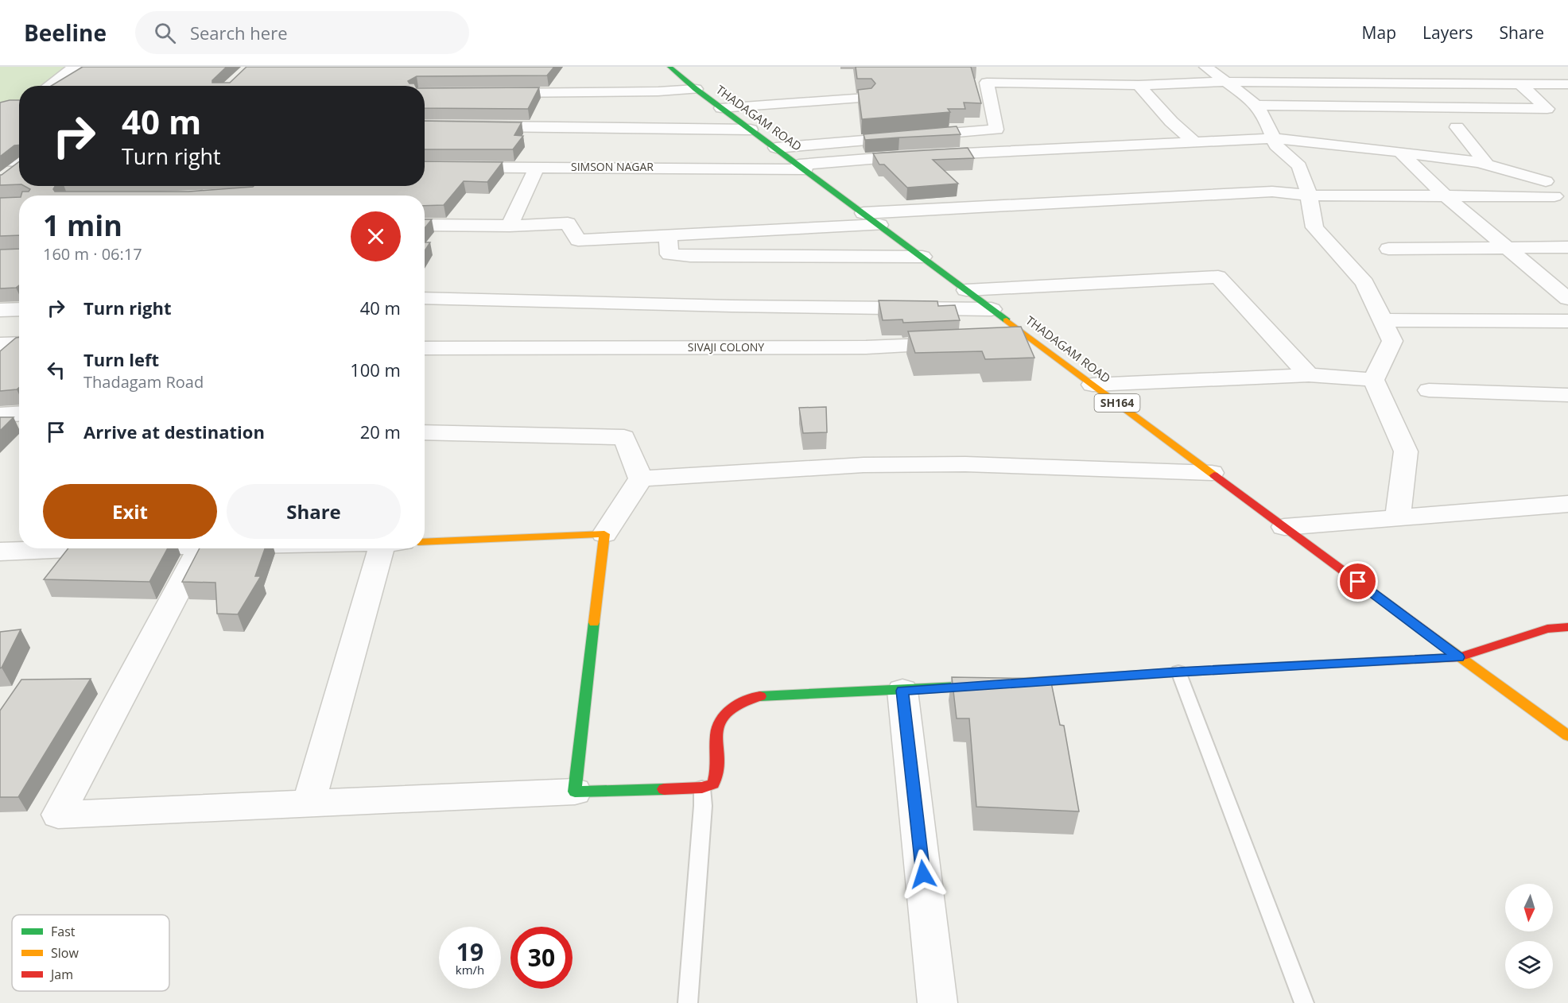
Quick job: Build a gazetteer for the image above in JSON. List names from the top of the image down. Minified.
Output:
{"streets":{"main road":["THADAGAM ROAD","SH164"],"street":["SIMSON NAGAR","SIVAJI COLONY"]},"crossings":[["THADAGAM ROAD","SIMSON NAGAR"]],"legend":["Fast","Slow","Jam"],"north":"bottom","page":{"header":"Beeline","search":"Search here","nav":["Map","Layers","Share"],"turn":["40 m","Turn right"],"heading":["1 min","160 m · 06:17"],"list":[{"name":"Turn right","value":"40 m"},{"name":"Turn left","note":"Thadagam Road","value":"100 m"},{"name":"Arrive at destination","value":"20 m"}],"buttons":["Exit","Share"],"speed":"19 km/h","limit":"30"}}
